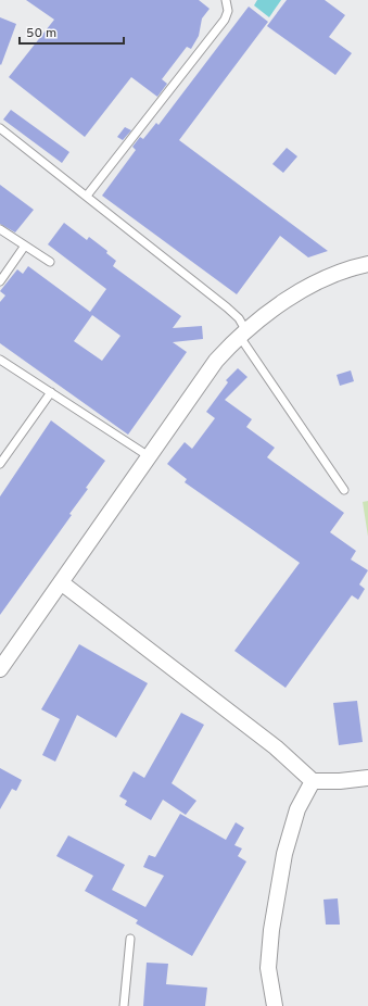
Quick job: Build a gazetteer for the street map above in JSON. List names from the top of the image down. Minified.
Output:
{"scale_bar":"50 m"}
